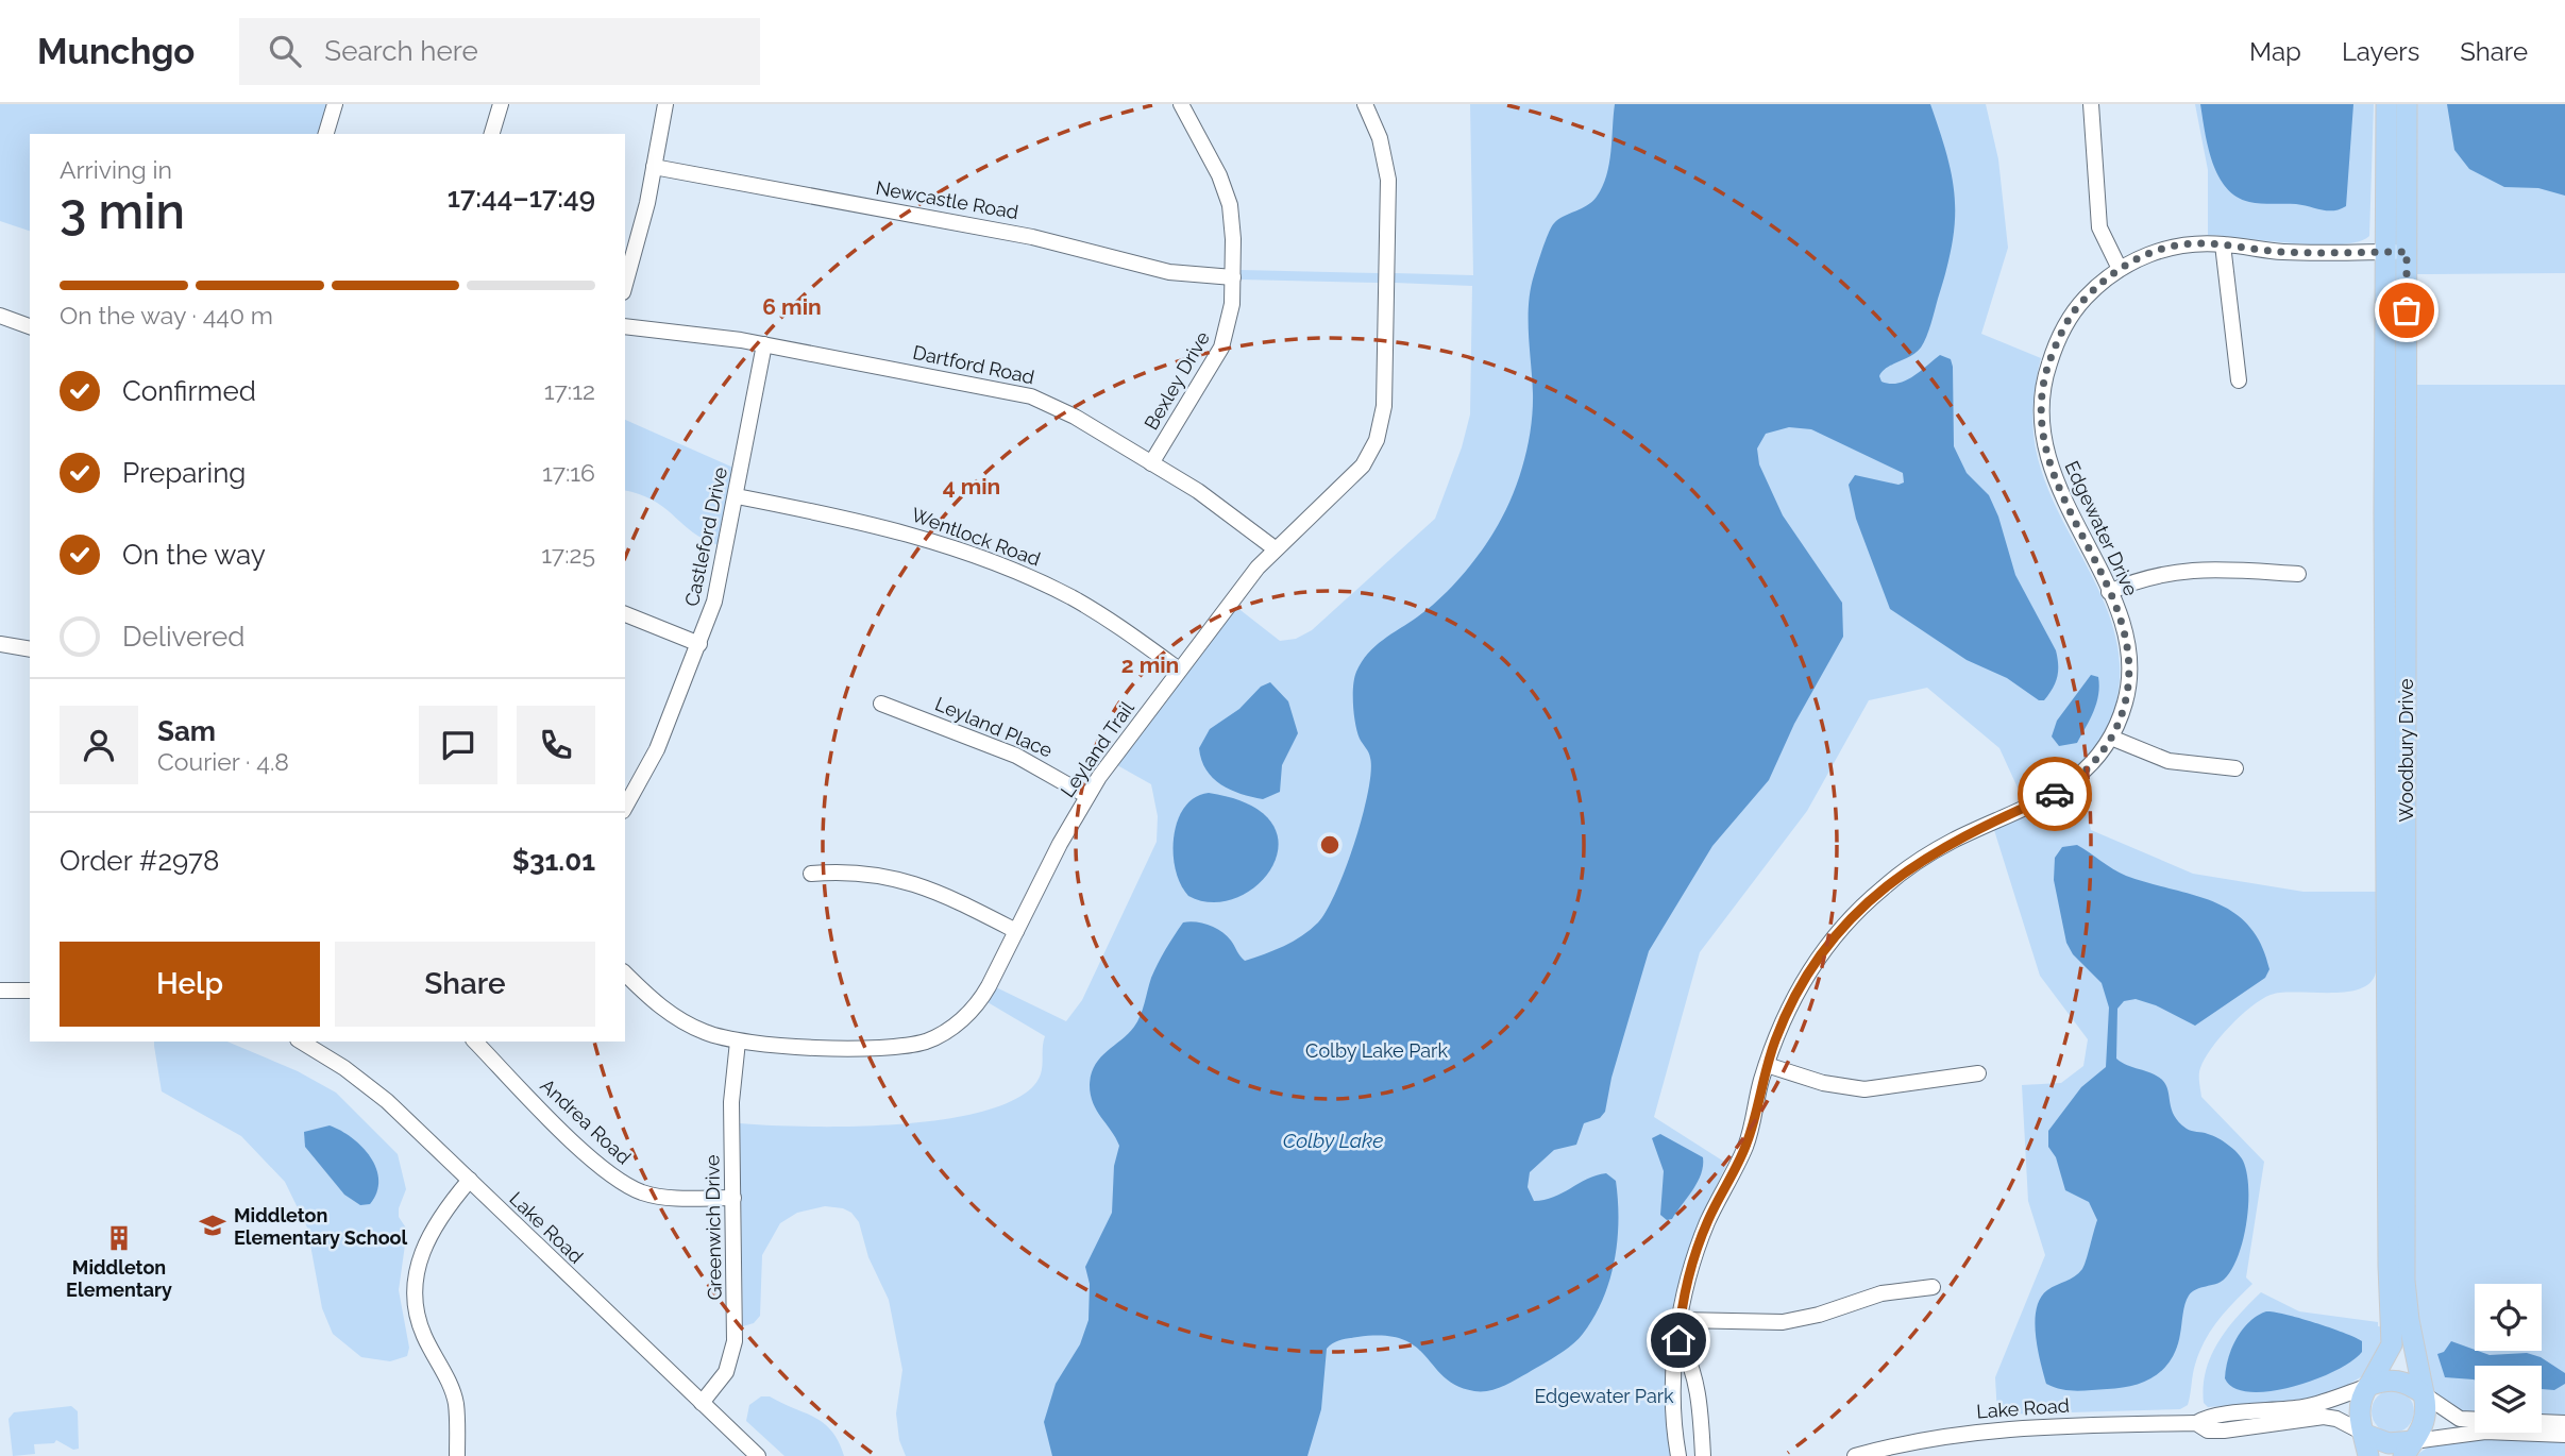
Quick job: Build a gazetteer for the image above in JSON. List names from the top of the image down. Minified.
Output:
{"streets":{"main road":["Woodbury Drive"],"street":["Newcastle Road","Dartford Road","Bexley Drive","Edgewater Drive","Castleford Drive","Wentlock Road","Leyland Place","Leyland Trail","Andrea Road","Lake Road","Greenwich Drive"]},"crossings":[["Newcastle Road","Bexley Drive"],["Dartford Road","Bexley Drive"],["Dartford Road","Castleford Drive"],["Dartford Road","Leyland Trail"],["Edgewater Drive","Woodbury Drive"],["Castleford Drive","Wentlock Road"],["Wentlock Road","Leyland Trail"],["Leyland Place","Leyland Trail"],["Leyland Trail","Greenwich Drive"],["Woodbury Drive","Lake Road"],["Andrea Road","Greenwich Drive"],["Lake Road","Greenwich Drive"]],"water":["Colby Lake"],"parks":["Colby Lake Park","Edgewater Park"],"places":{"school or university":["Middleton Elementary School"],"building":["Middleton Elementary"]},"page":{"header":"Munchgo","search":"Search here","nav":["Map","Layers","Share"],"heading":["3 min","Arriving in","17:44–17:49"],"panel":["Sam","Courier · 4.8","Order #2978","$31.01"],"bar":"On the way · 440 m","list":[["Confirmed","17:12"],["Preparing","17:16"],["On the way","17:25"],"Delivered"],"buttons":["Help","Share"]},"rings":["6 min","4 min","2 min"]}
